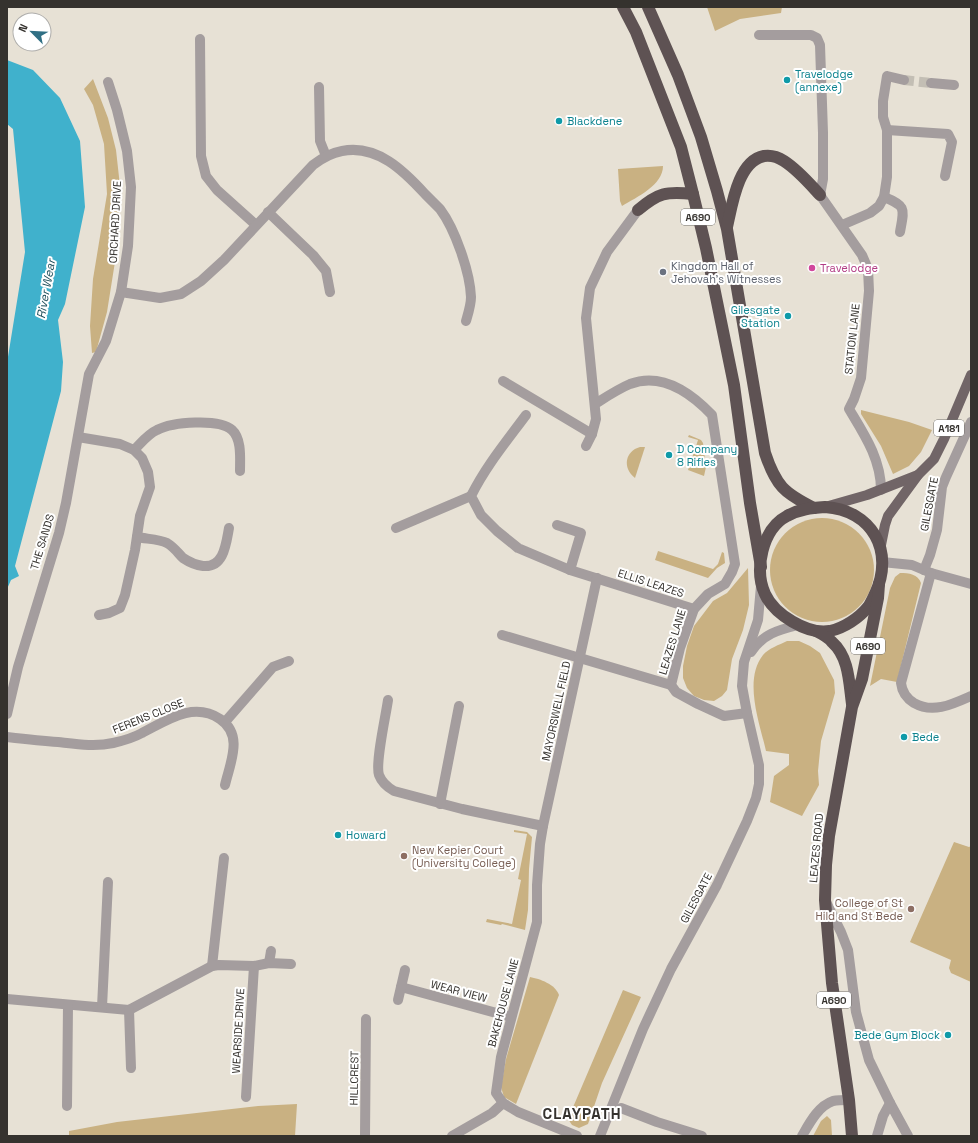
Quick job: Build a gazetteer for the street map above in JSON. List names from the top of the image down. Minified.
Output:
{"streets":{"highway":["A690","LEAZES ROAD"],"main road":["A181","GILESGATE"],"street":["ORCHARD DRIVE","STATION LANE","THE SANDS","ELLIS LEAZES","LEAZES LANE","MAYORSWELL FIELD","FERENS CLOSE","WEAR VIEW","BAKEHOUSE LANE","WEARSIDE DRIVE","HILLCREST"]},"crossings":[["A690","GILESGATE"],["A690","LEAZES ROAD"],["ORCHARD DRIVE","THE SANDS"],["STATION LANE","GILESGATE"],["GILESGATE","LEAZES LANE"],["GILESGATE","LEAZES ROAD"],["ELLIS LEAZES","LEAZES LANE"],["MAYORSWELL FIELD","BAKEHOUSE LANE"],["WEAR VIEW","BAKEHOUSE LANE"]],"districts":["CLAYPATH"],"water":["River Wear"],"places":["Travelodge (annexe)","Blackdene","Travelodge","Kingdom Hall of Jehovah's Witnesses","Gilesgate Station","D Company 8 Rifles","Bede","Howard","New Kepier Court (University College)","College of St Hild and St Bede","Bede Gym Block"],"north":"top left"}
